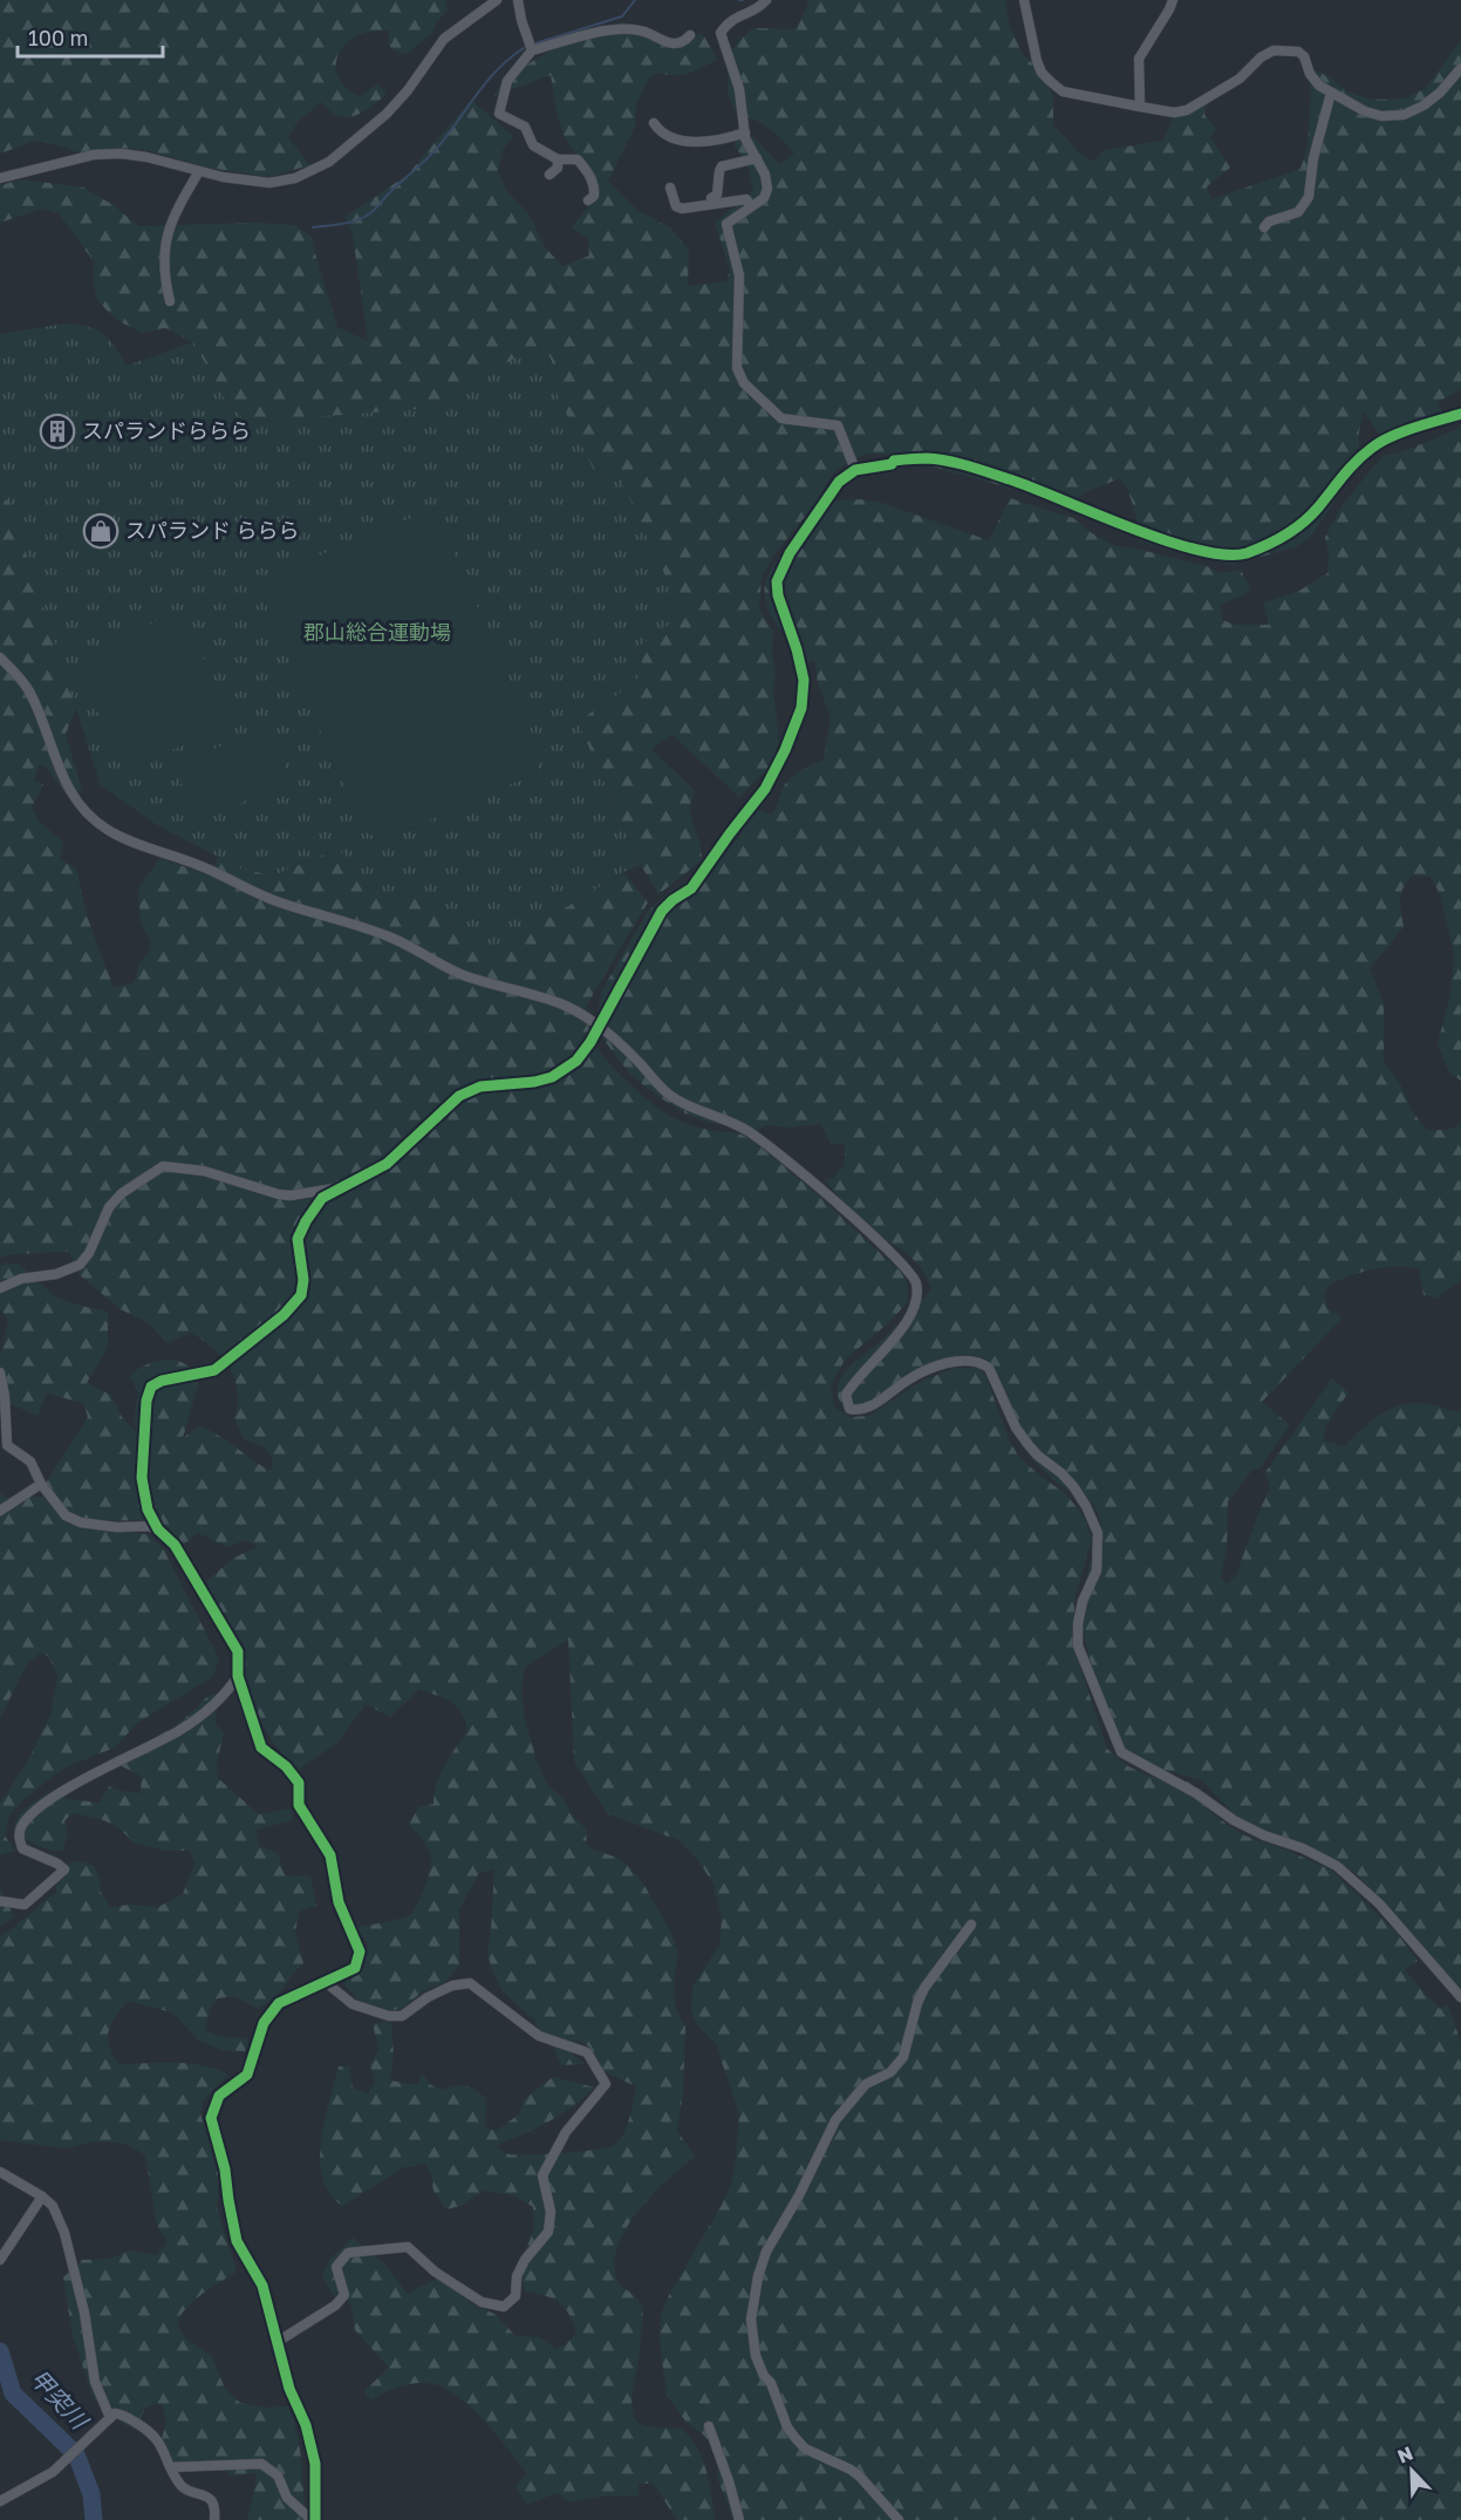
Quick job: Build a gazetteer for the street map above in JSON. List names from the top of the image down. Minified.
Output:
{"water":["甲突川"],"parks":["郡山総合運動場"],"places":{"building":["スパランドららら"],"shop":["スパランド ららら"]},"scale_bar":"100 m","north":"top left"}
